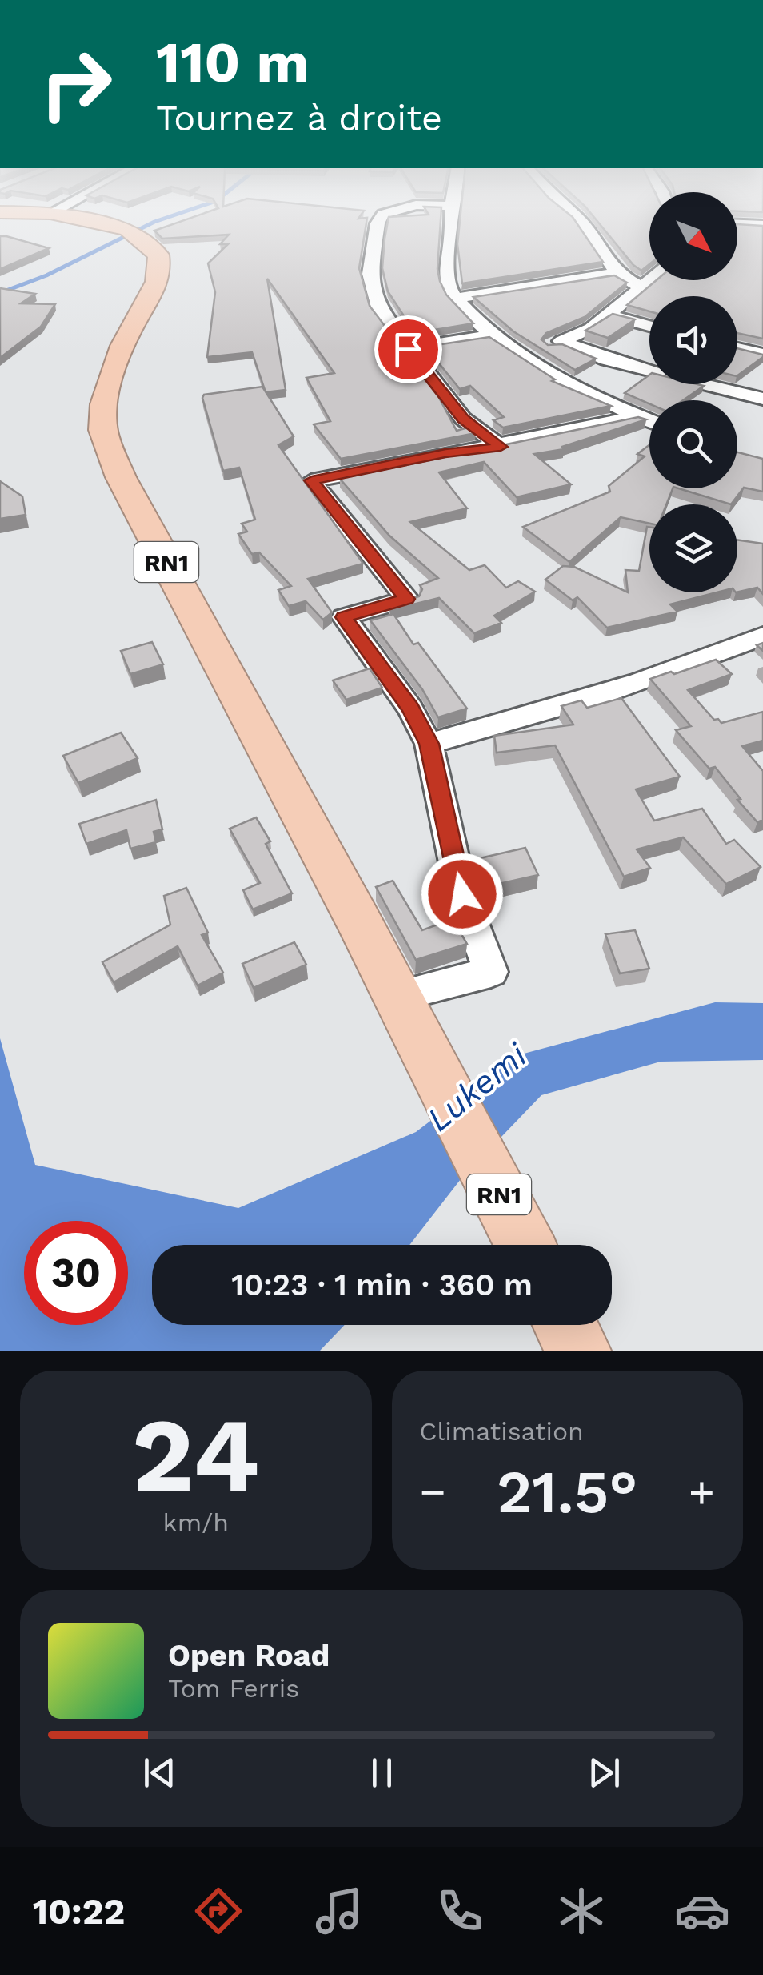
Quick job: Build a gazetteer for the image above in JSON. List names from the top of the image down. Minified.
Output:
{"streets":{"highway":["RN1"]},"water":["Lukemi"],"north":"bottom right","page":{"turn":["110 m","Tournez à droite"],"limit":"30","trip":"10:23 · 1 min · 360 m","tile":[["24","km/h"],"Climatisation"],"heat":["−","21.5°","+"],"song":["Open Road","Tom Ferris"],"tabs":"10:22"}}
